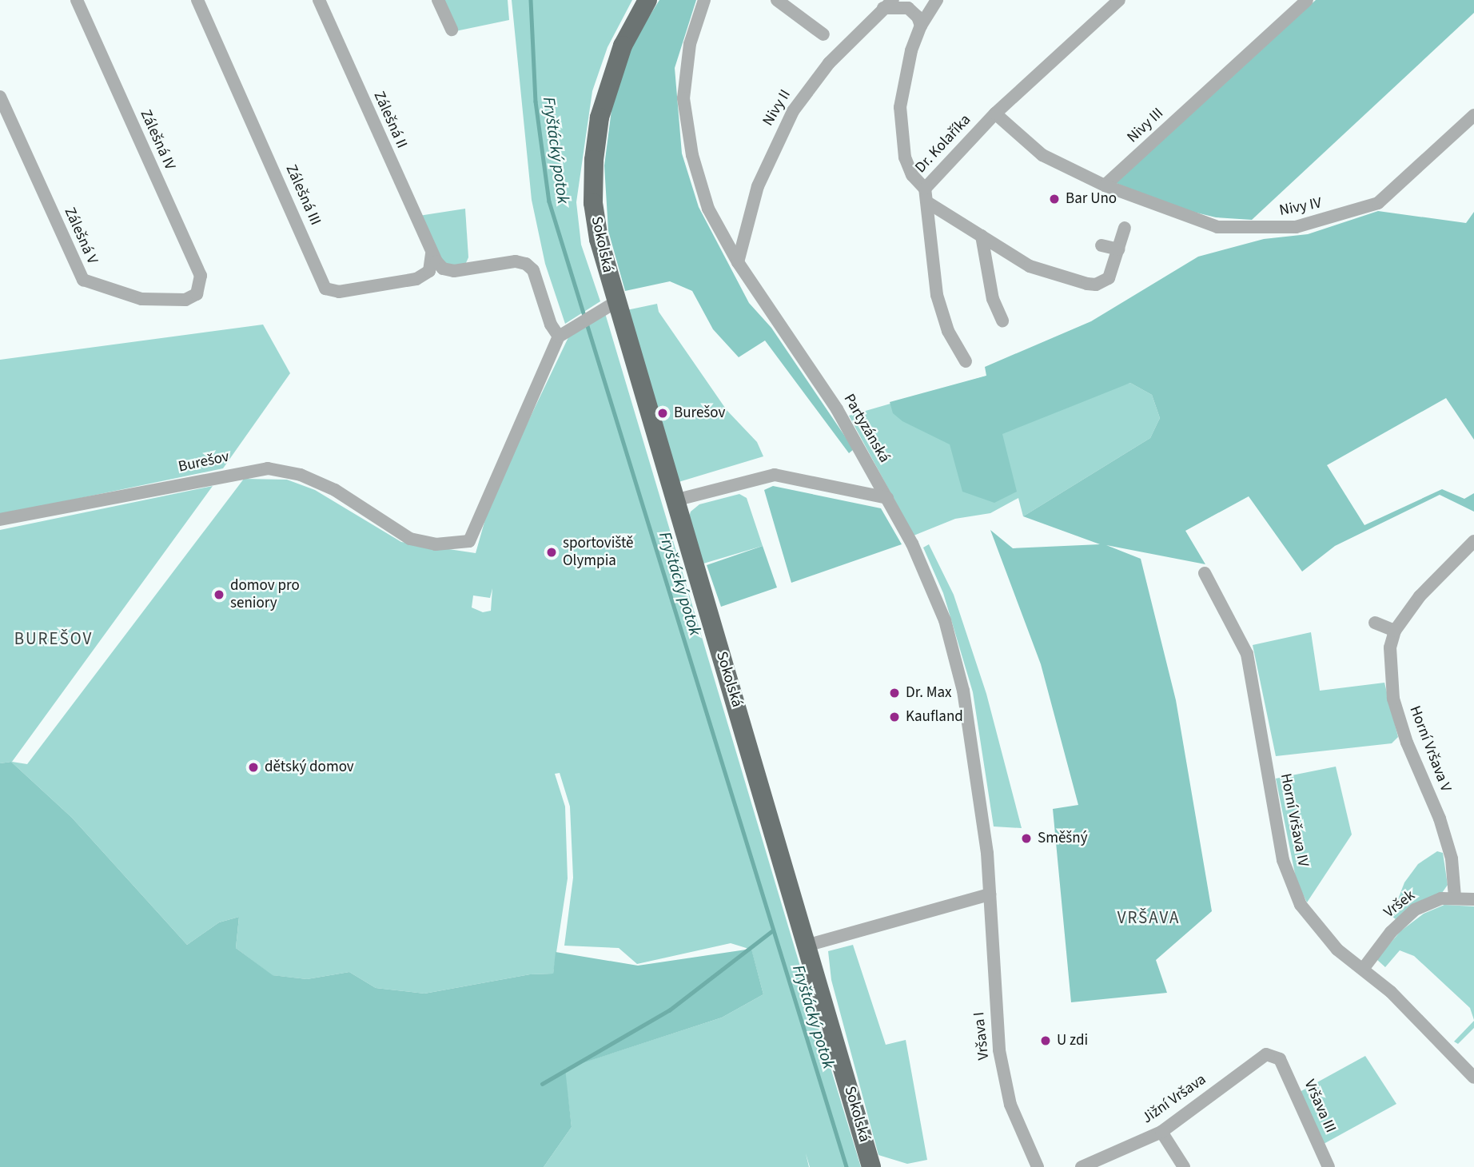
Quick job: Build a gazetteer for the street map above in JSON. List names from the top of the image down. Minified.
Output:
{"streets":{"main road":["Sokolská"],"street":["Nivy II","Zálešná II","Nivy III","Zálešná IV","Dr. Kolaříka","Zálešná III","Nivy IV","Zálešná V","Partyzánská","Burešov","Horní Vršava V","Horní Vršava IV","Vršek","Vršava I","Jižní Vršava","Vršava III"]},"crossings":[["Nivy II","Partyzánská"],["Zálešná II","Zálešná III"],["Nivy III","Nivy IV"],["Zálešná IV","Zálešná V"],["Partyzánská","Vršava I"],["Horní Vršava V","Vršek"],["Horní Vršava IV","Vršek"],["Jižní Vršava","Vršava III"]],"districts":["BUREŠOV","VRŠAVA"],"water":["Fryštácký potok"],"places":["Bar Uno","Burešov","sportoviště Olympia","domov pro seniory","Dr. Max","Kaufland","dětský domov","Směšný","U zdi"]}
